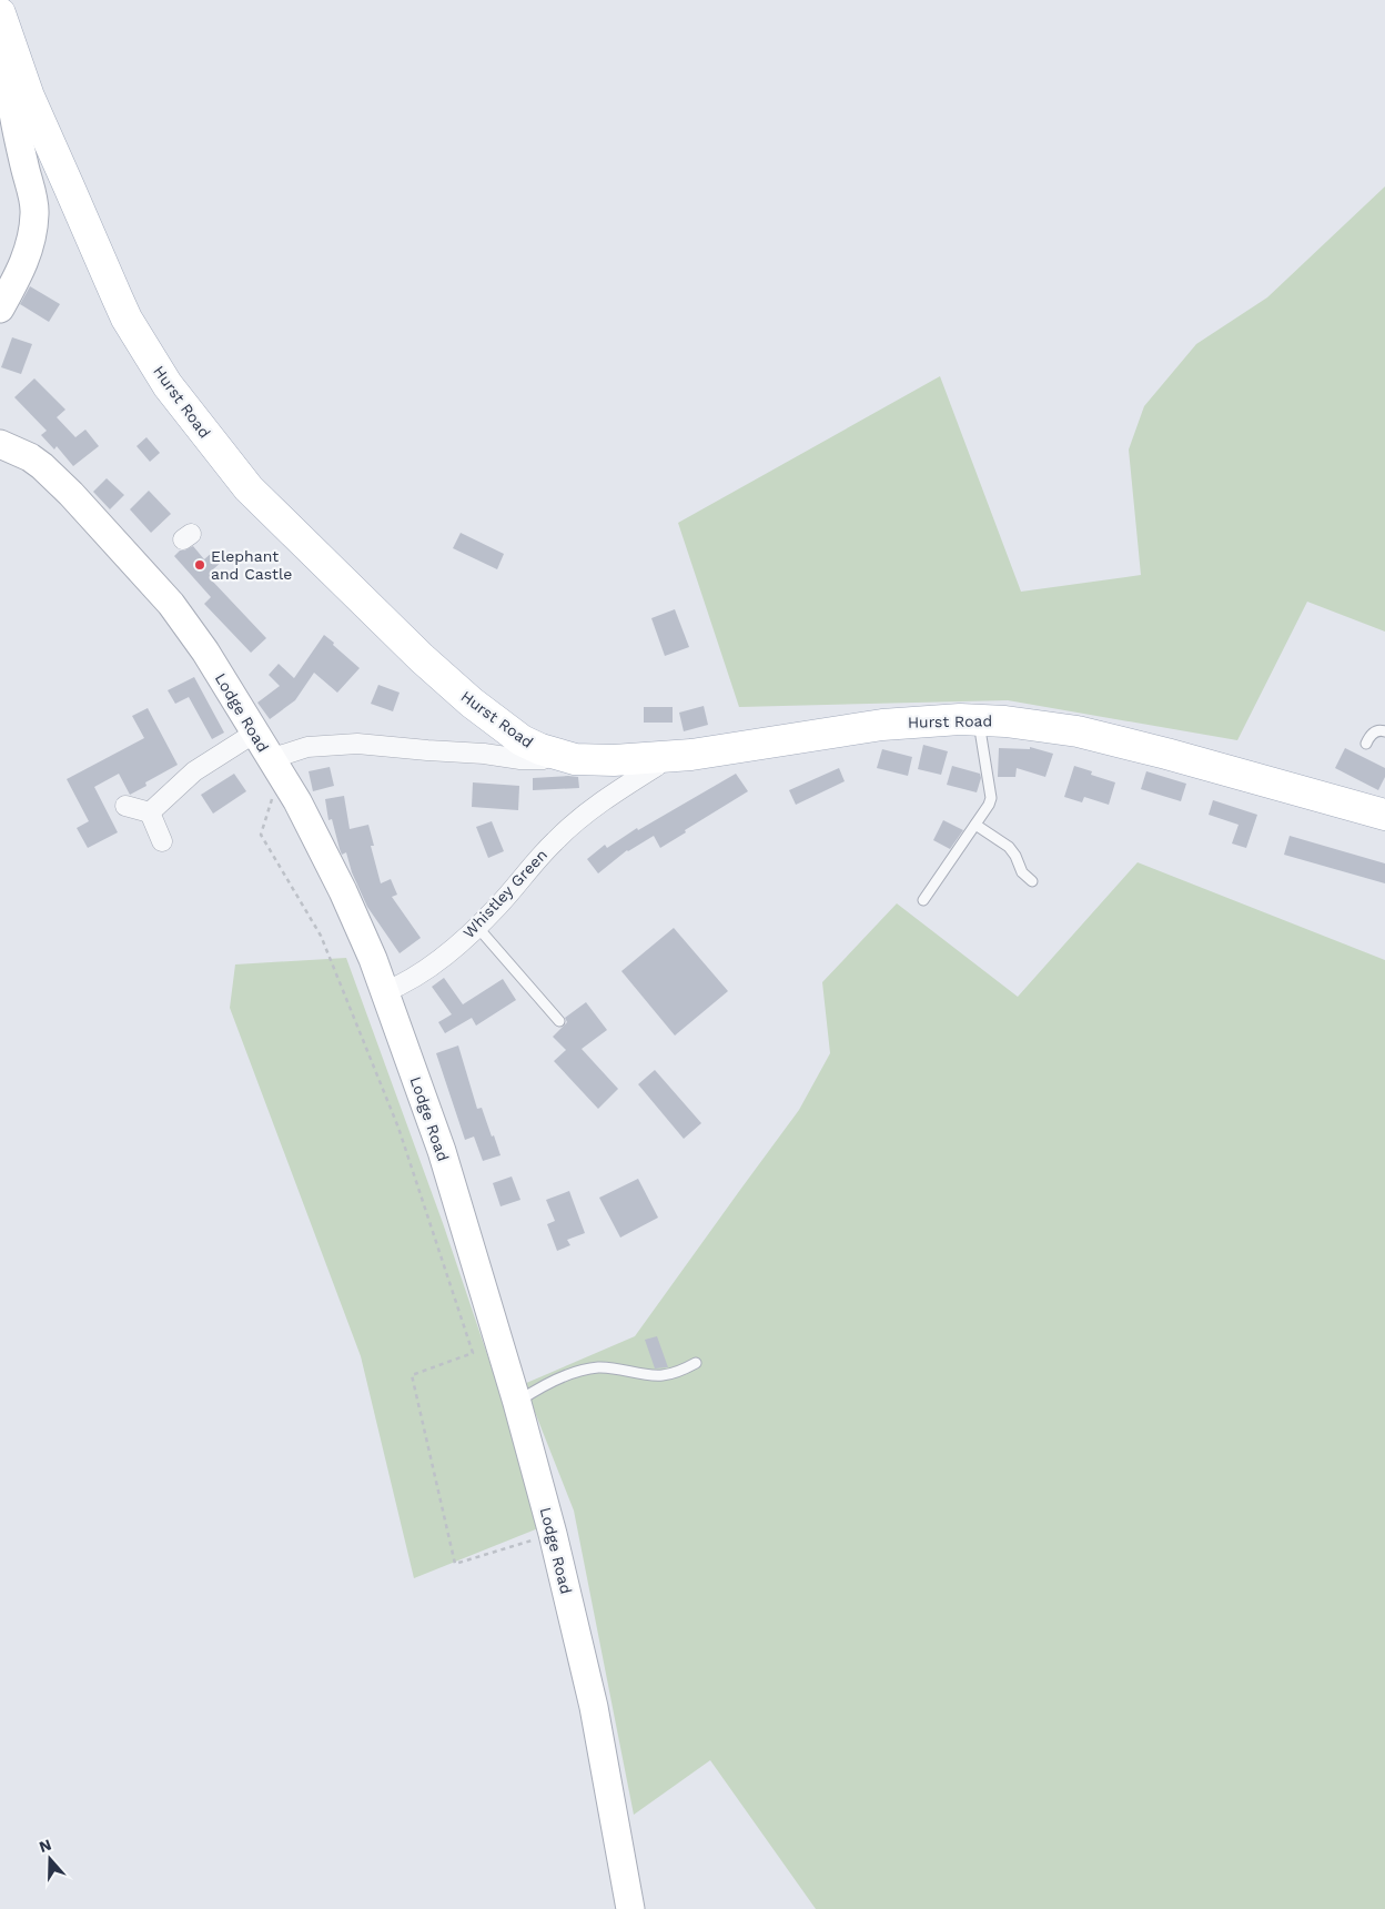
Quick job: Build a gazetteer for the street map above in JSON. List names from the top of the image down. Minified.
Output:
{"streets":{"main road":["Hurst Road","Lodge Road"],"street":["Whistley Green"]},"crossings":[["Hurst Road","Whistley Green"],["Lodge Road","Whistley Green"]],"places":["Elephant and Castle"],"north":"top"}
